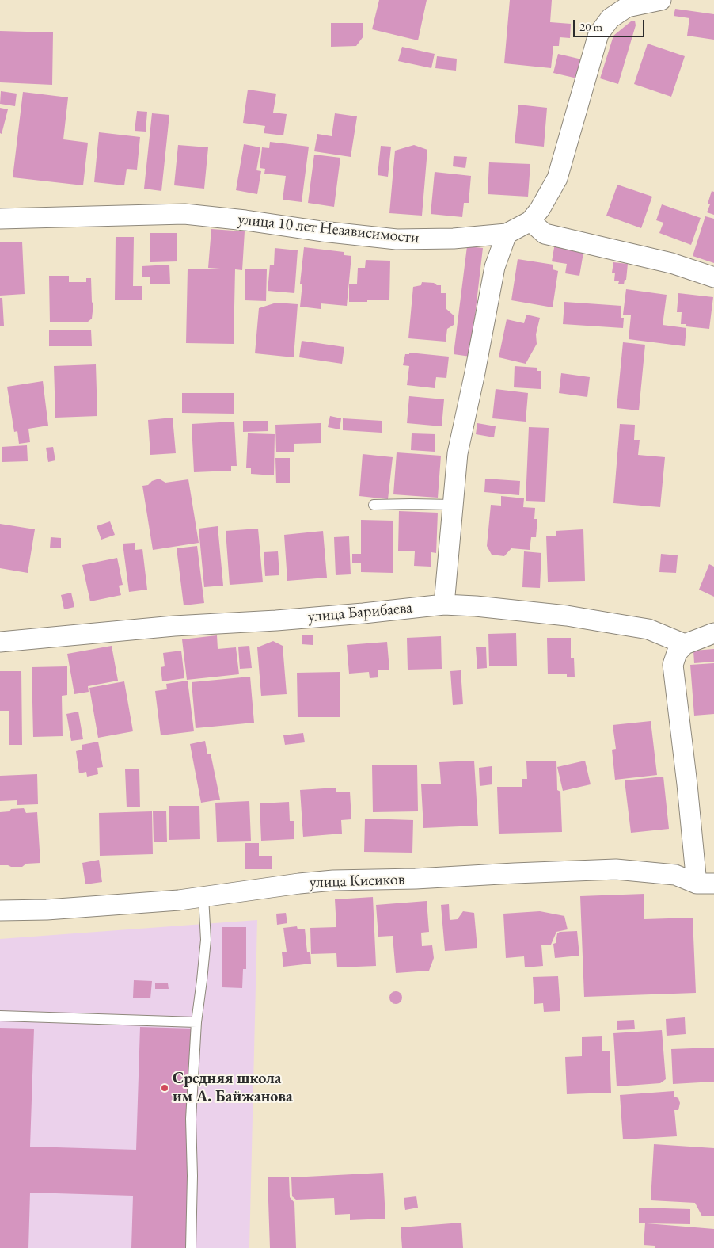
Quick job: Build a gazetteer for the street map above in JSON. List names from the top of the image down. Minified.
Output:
{"streets":{"street":["улица 10 лет Независимости","улица Барибаева","улица Кисиков"]},"places":["Средняя школа им А. Байжанова"],"scale_bar":"20 m"}
